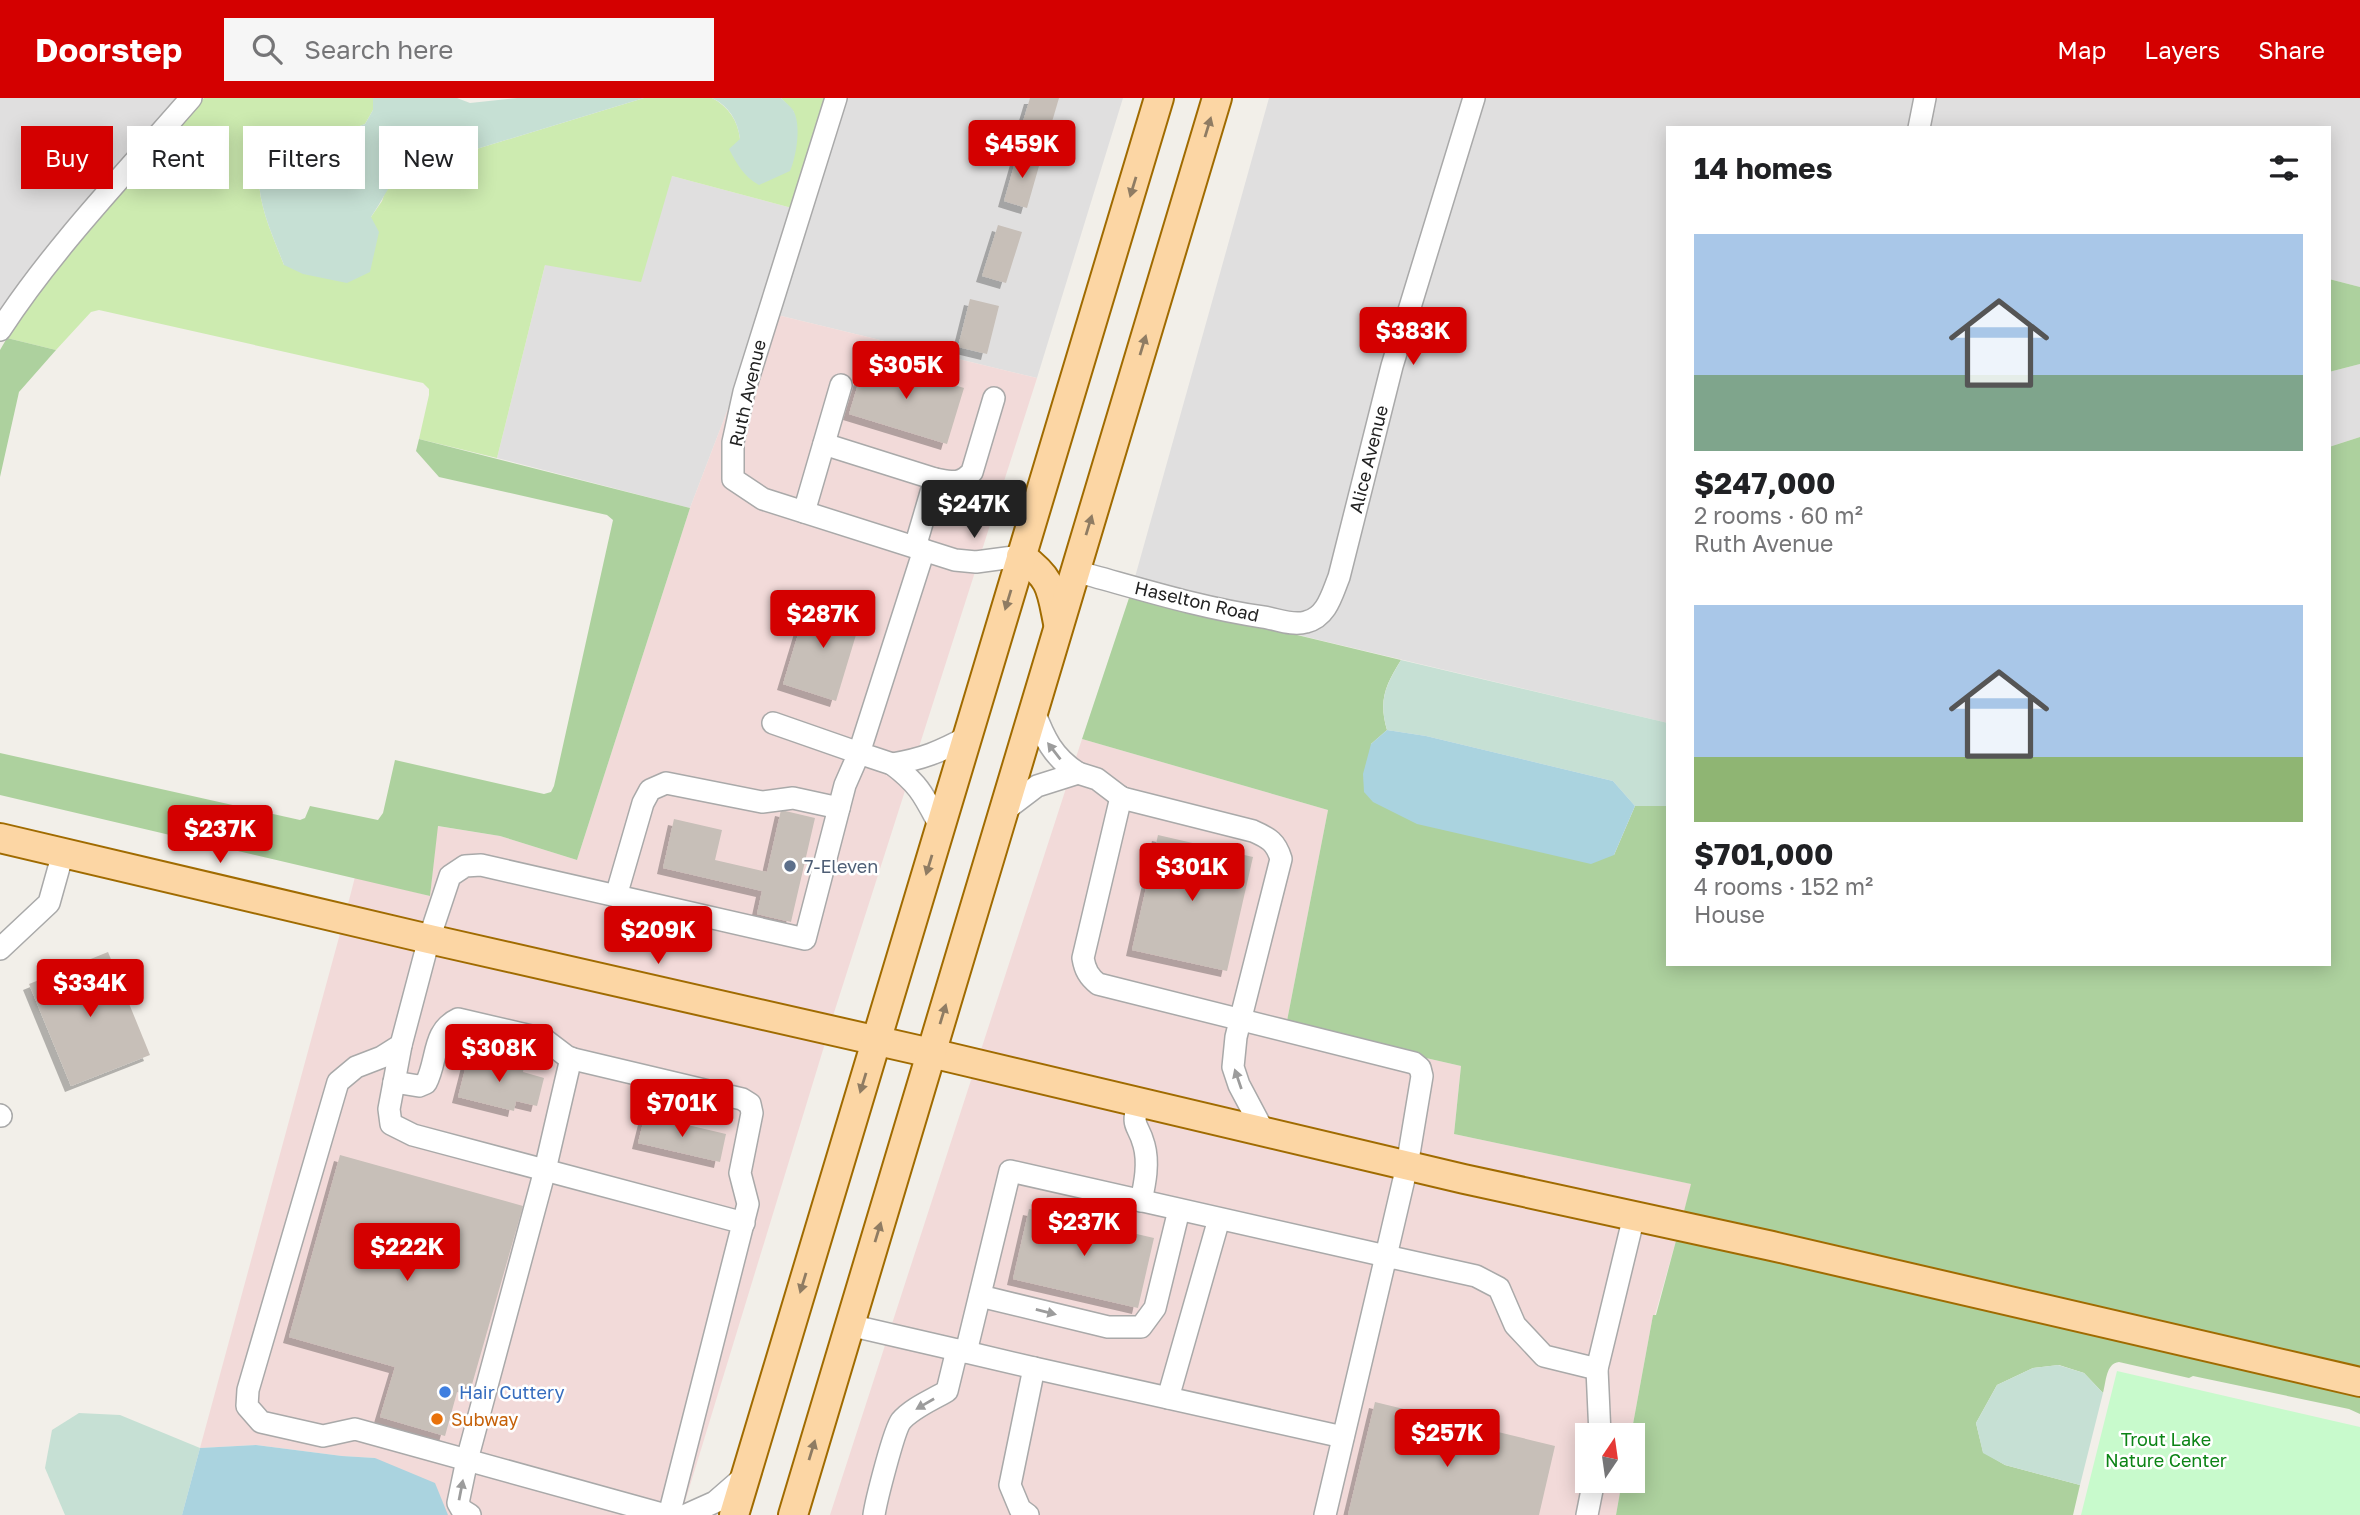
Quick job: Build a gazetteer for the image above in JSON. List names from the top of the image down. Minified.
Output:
{"streets":{"street":["Ruth Avenue","Alice Avenue","Haselton Road"]},"crossings":[["Alice Avenue","Haselton Road"]],"parks":["Trout Lake Nature Center"],"places":["7-Eleven","Hair Cuttery","Subway"],"north":"top","page":{"header":"Doorstep","search":"Search here","nav":["Map","Layers","Share"],"price":["$459K","$383K","$305K","$247K","$287K","$237K","$301K","$209K","$334K","$308K","$701K","$237K","$222K","$257K"],"chip":["Buy","Rent","Filters","New"],"heading":"14 homes","list":[{"name":"$247,000","note":"2 rooms · 60 m² · Ruth Avenue"},{"name":"$701,000","note":"4 rooms · 152 m² · House"}]}}
